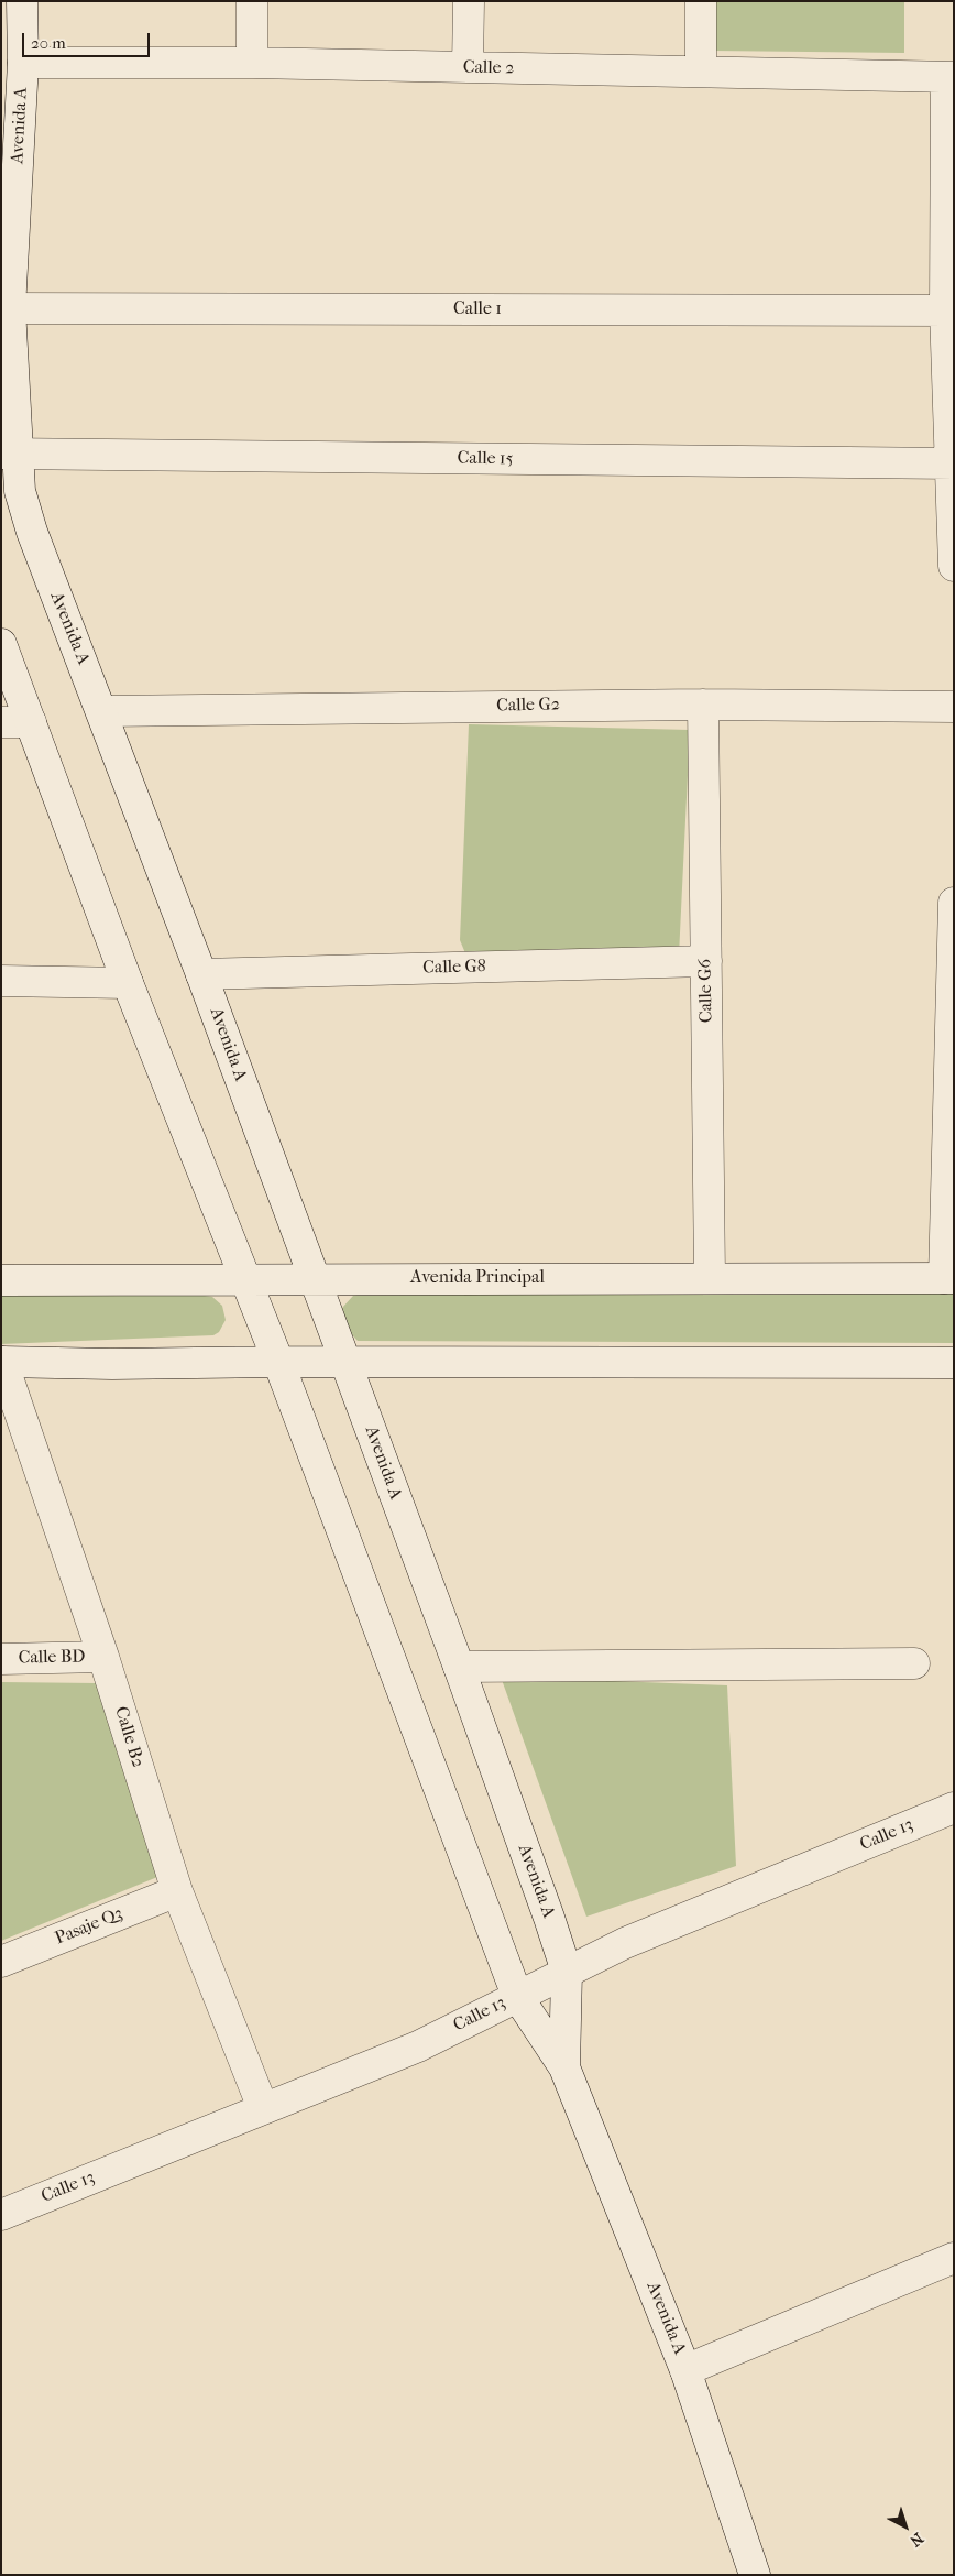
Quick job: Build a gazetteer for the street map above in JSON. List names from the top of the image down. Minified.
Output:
{"streets":{"street":["Calle 2","Avenida A","Calle 1","Calle 15","Calle G2","Calle G8","Calle G6","Avenida Principal","Calle BD","Calle B2","Calle 13","Pasaje Q3"]},"crossings":[["Calle 2","Avenida A"],["Avenida A","Calle 1"],["Avenida A","Calle 15"],["Avenida A","Calle G2"],["Avenida A","Calle G8"],["Avenida A","Avenida Principal"],["Avenida A","Calle 13"],["Calle G2","Calle G6"],["Calle G8","Calle G6"],["Calle G6","Avenida Principal"],["Calle BD","Calle B2"],["Calle B2","Calle 13"],["Calle B2","Pasaje Q3"]],"scale_bar":"20 m","north":"bottom right"}
